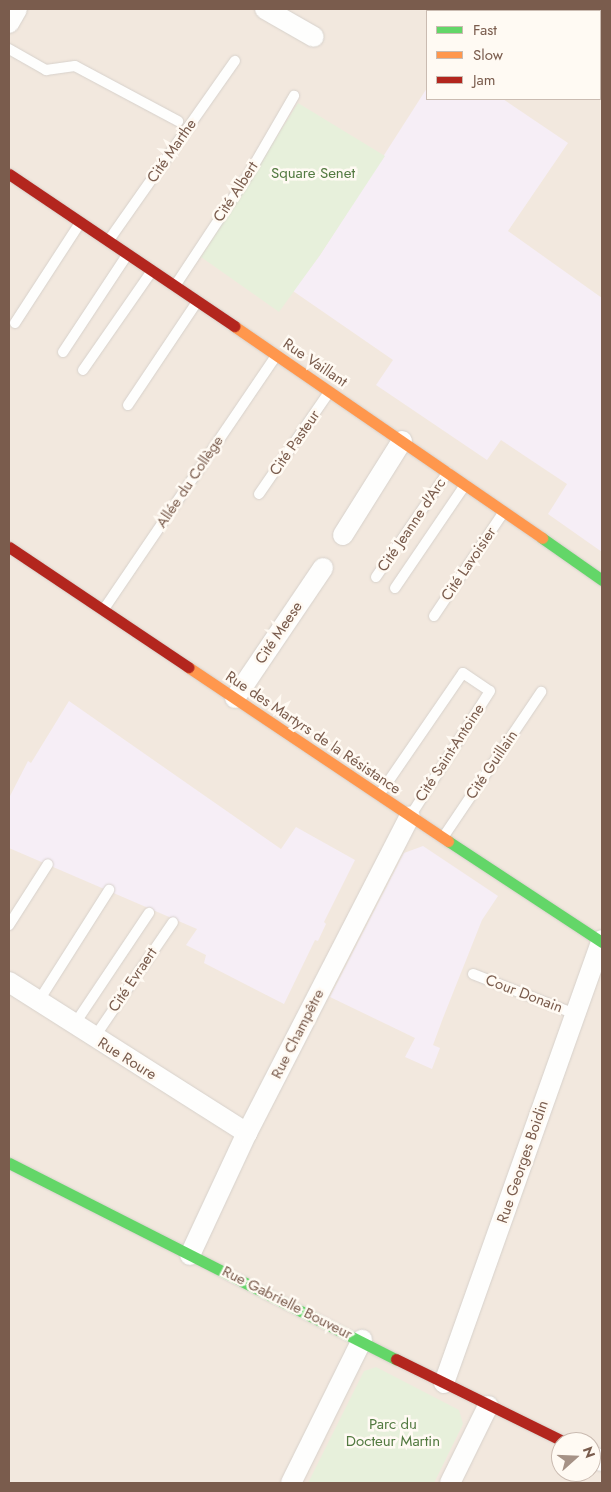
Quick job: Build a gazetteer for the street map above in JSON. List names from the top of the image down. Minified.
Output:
{"streets":{"street":["Rue Vaillant","Cité Meese","Rue des Martyrs de la Résistance","Rue Champêtre","Rue Roure","Rue Georges Boidin","Rue Gabrielle Bouveur"],"lane":["Cité Marthe","Cité Albert","Cité Pasteur","Allée du Collège","Cité Jeanne d'Arc","Cité Lavoisier","Cité Saint-Antoine","Cité Guillain","Cité Evraert","Cour Donain"]},"crossings":[["Cité Marthe","Rue Vaillant"],["Cité Albert","Rue Vaillant"],["Rue Vaillant","Cité Pasteur"],["Rue Vaillant","Allée du Collège"],["Rue Vaillant","Cité Jeanne d'Arc"],["Rue Vaillant","Cité Lavoisier"],["Allée du Collège","Rue des Martyrs de la Résistance"],["Cité Meese","Rue des Martyrs de la Résistance"],["Rue des Martyrs de la Résistance","Cité Saint-Antoine"],["Rue des Martyrs de la Résistance","Cité Guillain"],["Rue des Martyrs de la Résistance","Rue Champêtre"],["Rue des Martyrs de la Résistance","Rue Georges Boidin"],["Cité Saint-Antoine","Rue Champêtre"],["Cité Evraert","Rue Roure"],["Cour Donain","Rue Georges Boidin"],["Rue Champêtre","Rue Roure"],["Rue Champêtre","Rue Gabrielle Bouveur"],["Rue Georges Boidin","Rue Gabrielle Bouveur"]],"parks":["Square Senet","Parc du Docteur Martin"],"legend":["Fast","Slow","Jam"],"north":"right"}
